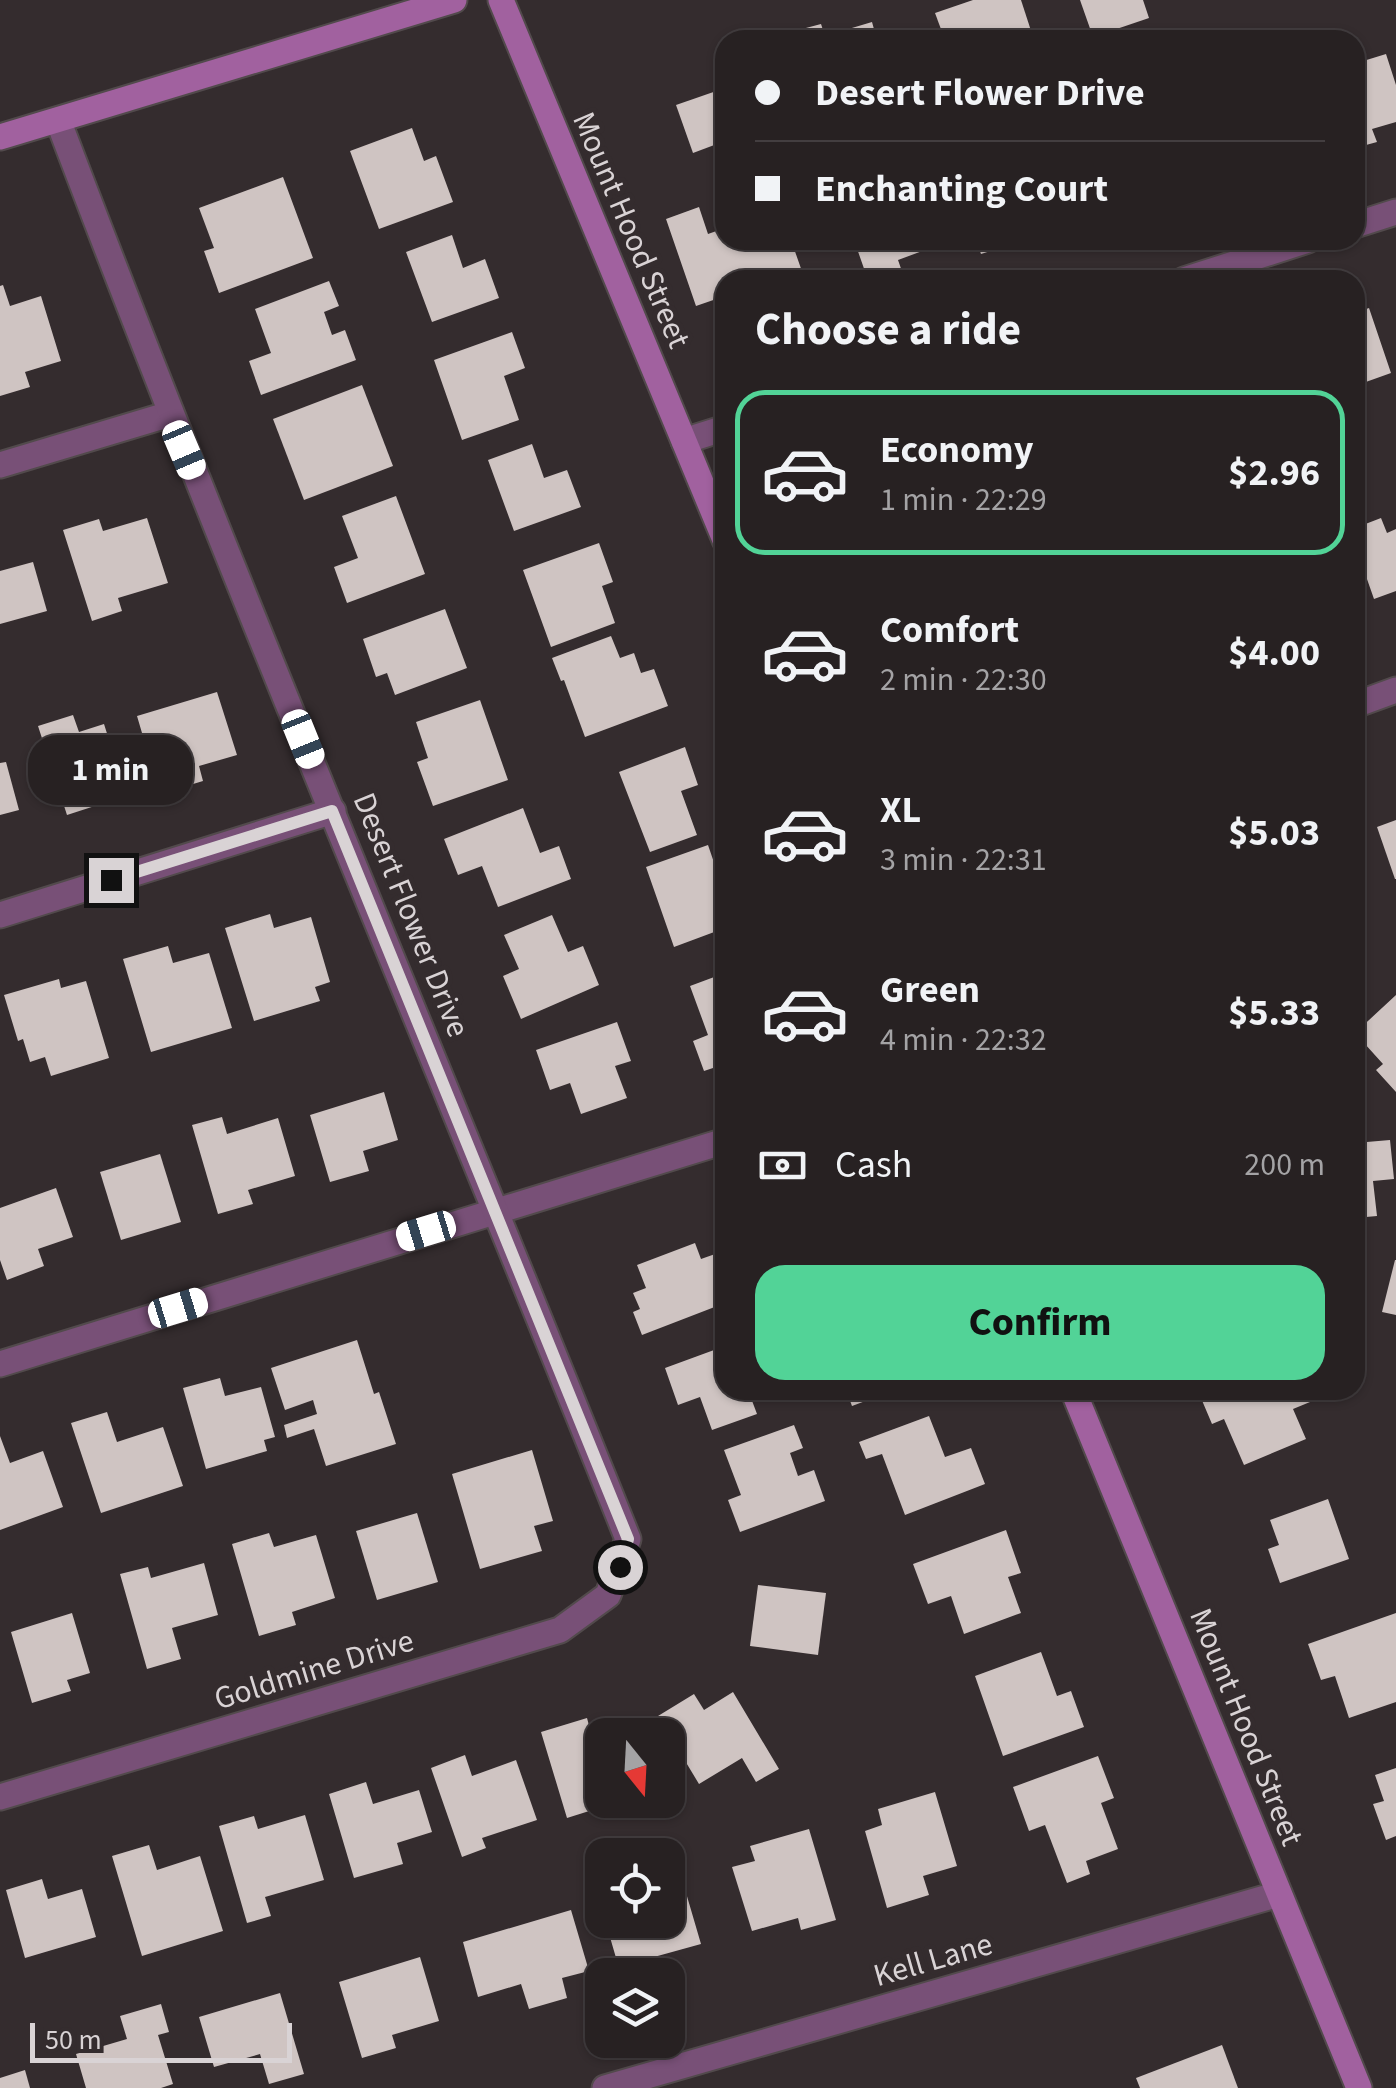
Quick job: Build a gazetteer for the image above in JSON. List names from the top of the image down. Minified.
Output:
{"streets":{"street":["Mount Hood Street","Desert Flower Drive","Goldmine Drive","Kell Lane"]},"crossings":[["Mount Hood Street","Kell Lane"],["Desert Flower Drive","Goldmine Drive"]],"scale_bar":"50 m","north":"bottom","page":{"banner":["Desert Flower Drive","Enchanting Court"],"heading":"Choose a ride","list":[{"name":"Economy","note":"1 min · 22:29","value":"$2.96"},{"name":"Comfort","note":"2 min · 22:30","value":"$4.00"},{"name":"XL","note":"3 min · 22:31","value":"$5.03"},{"name":"Green","note":"4 min · 22:32","value":"$5.33"}],"bubble":"1 min","pay":["Cash","200 m"],"buttons":"Confirm","scale":"50 m"}}
